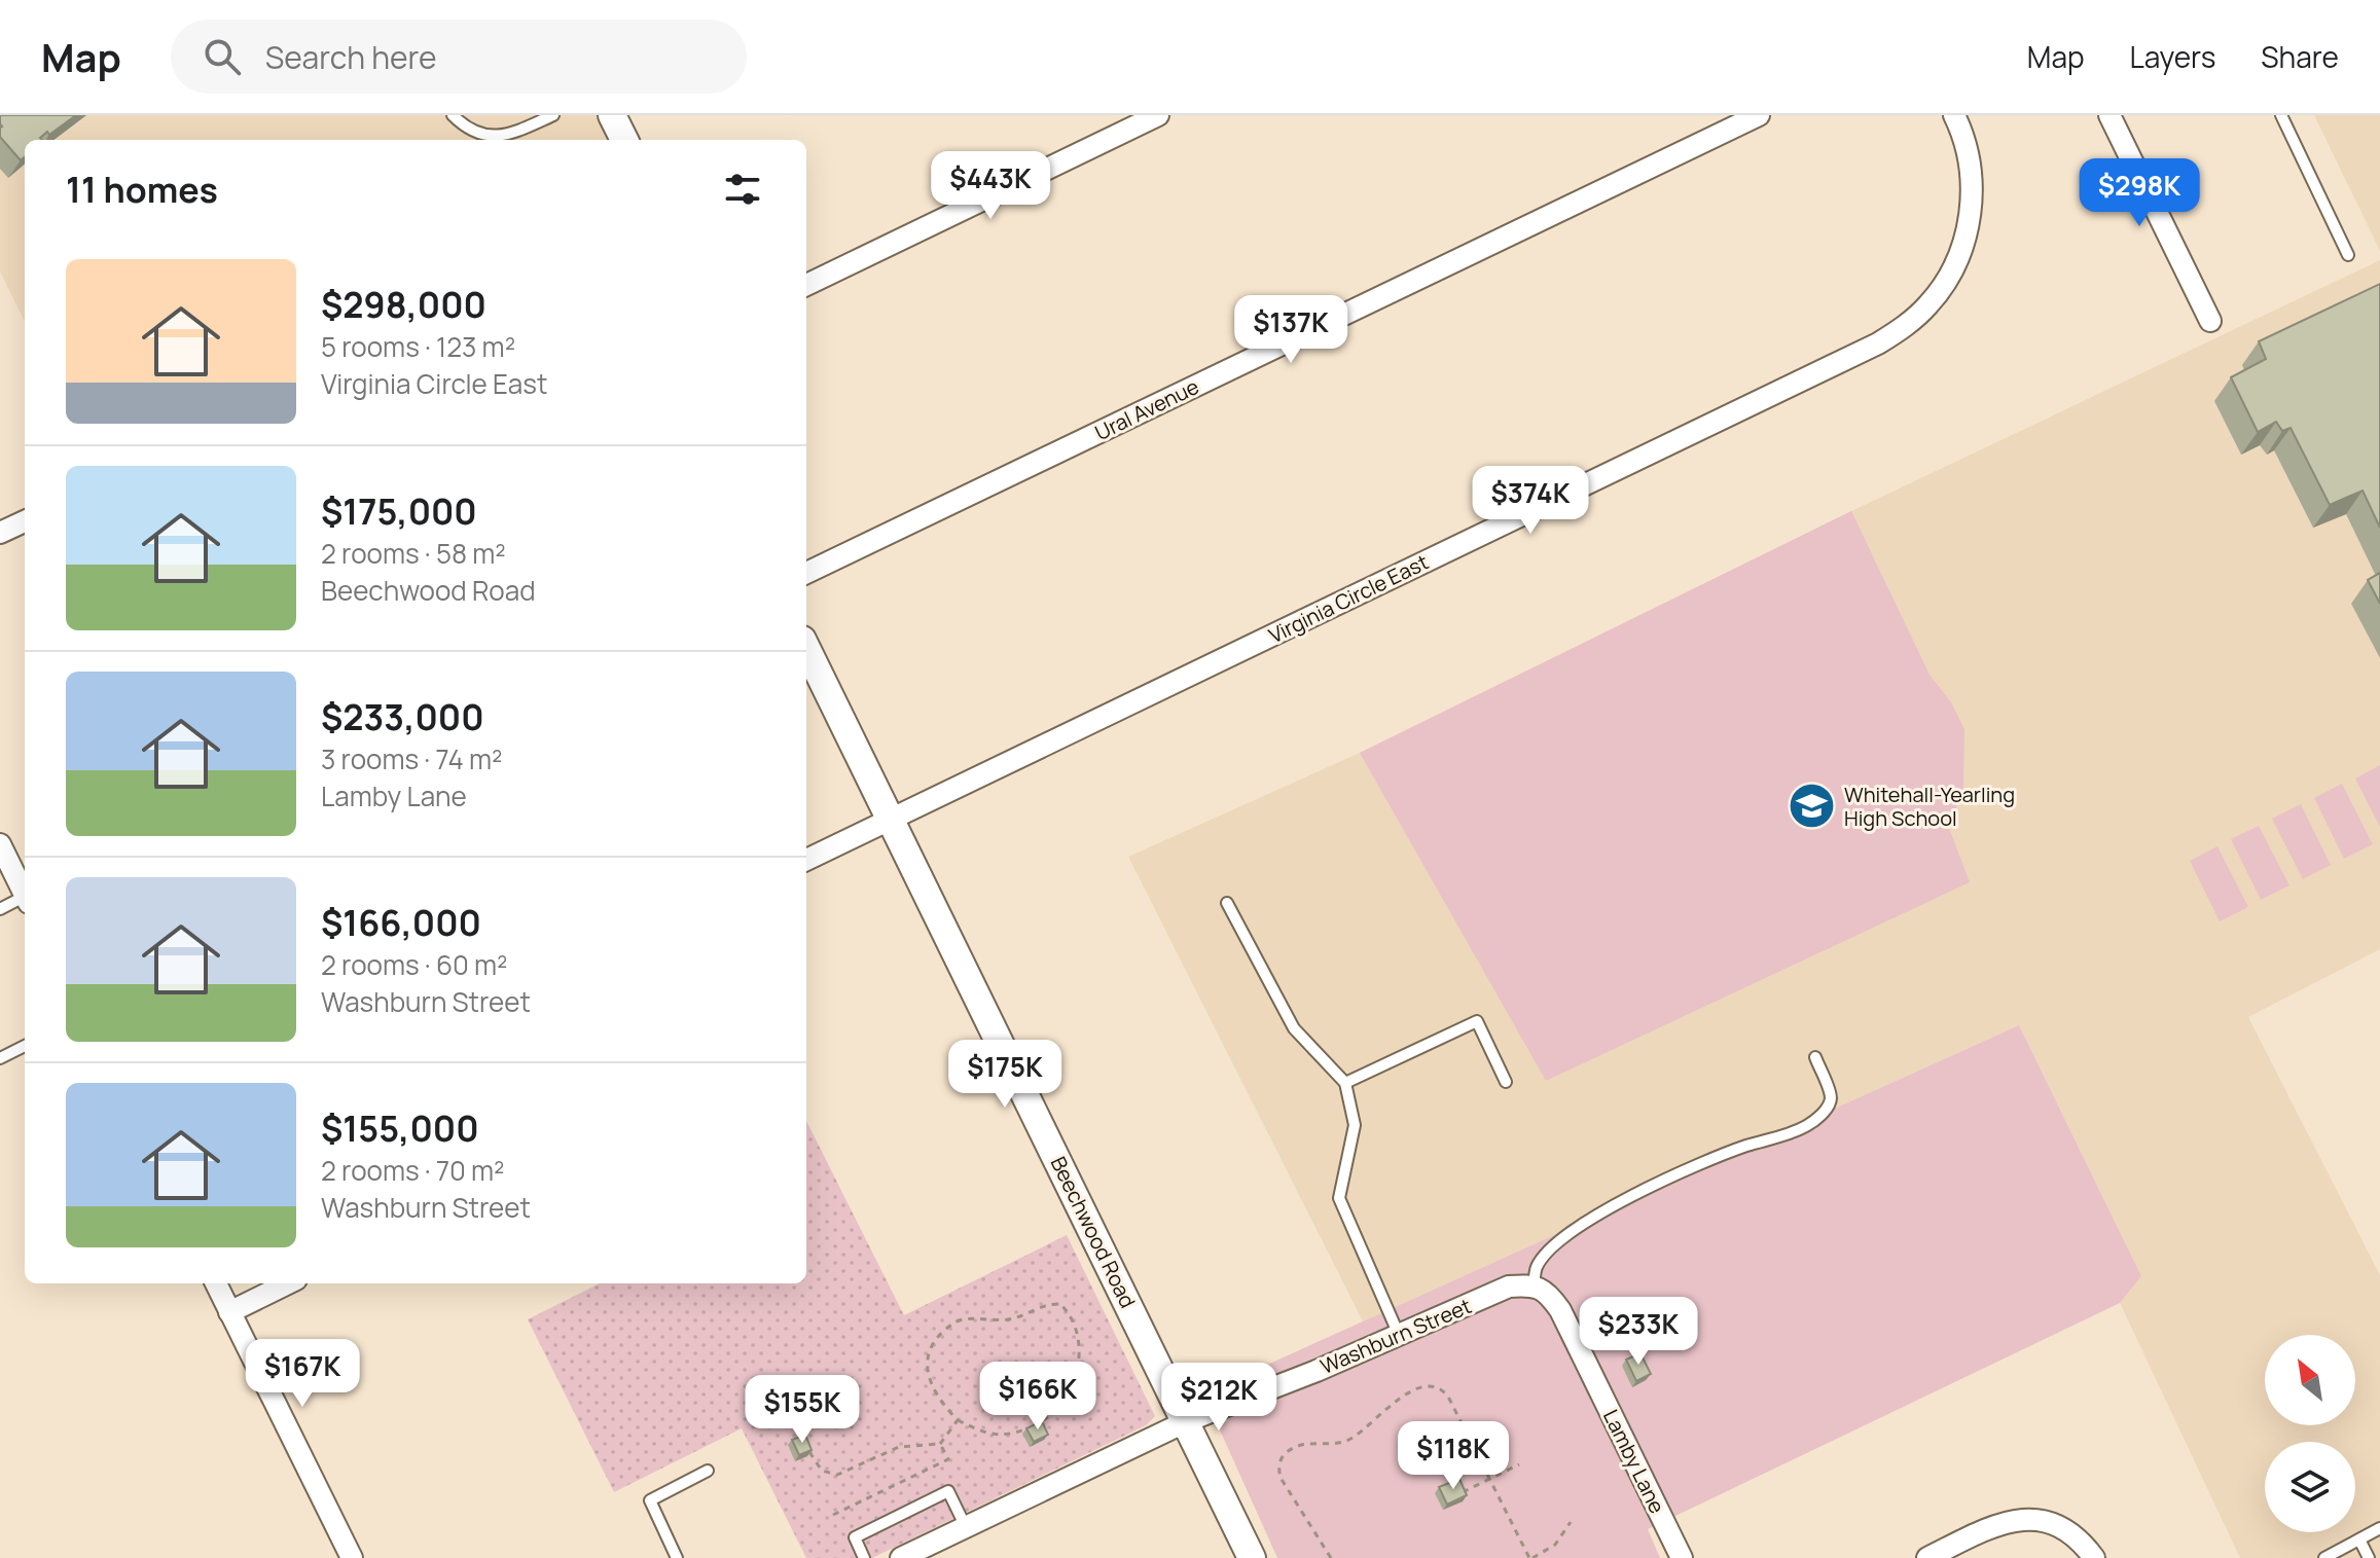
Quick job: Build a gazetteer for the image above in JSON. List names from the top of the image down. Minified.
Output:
{"streets":{"street":["Ural Avenue","Virginia Circle East","Beechwood Road","Washburn Street","Lamby Lane"]},"crossings":[["Virginia Circle East","Beechwood Road"],["Beechwood Road","Washburn Street"],["Washburn Street","Lamby Lane"]],"places":{"school or university":["Whitehall-Yearling High School"]},"north":"top left","page":{"header":"Map","search":"Search here","nav":["Map","Layers","Share"],"heading":"11 homes","price":["$443K","$298K","$137K","$374K","$175K","$233K","$167K","$166K","$212K","$155K","$118K"],"list":[{"name":"$298,000","note":"5 rooms · 123 m² · Virginia Circle East"},{"name":"$175,000","note":"2 rooms · 58 m² · Beechwood Road"},{"name":"$233,000","note":"3 rooms · 74 m² · Lamby Lane"},{"name":"$166,000","note":"2 rooms · 60 m² · Washburn Street"},{"name":"$155,000","note":"2 rooms · 70 m² · Washburn Street"}]}}
